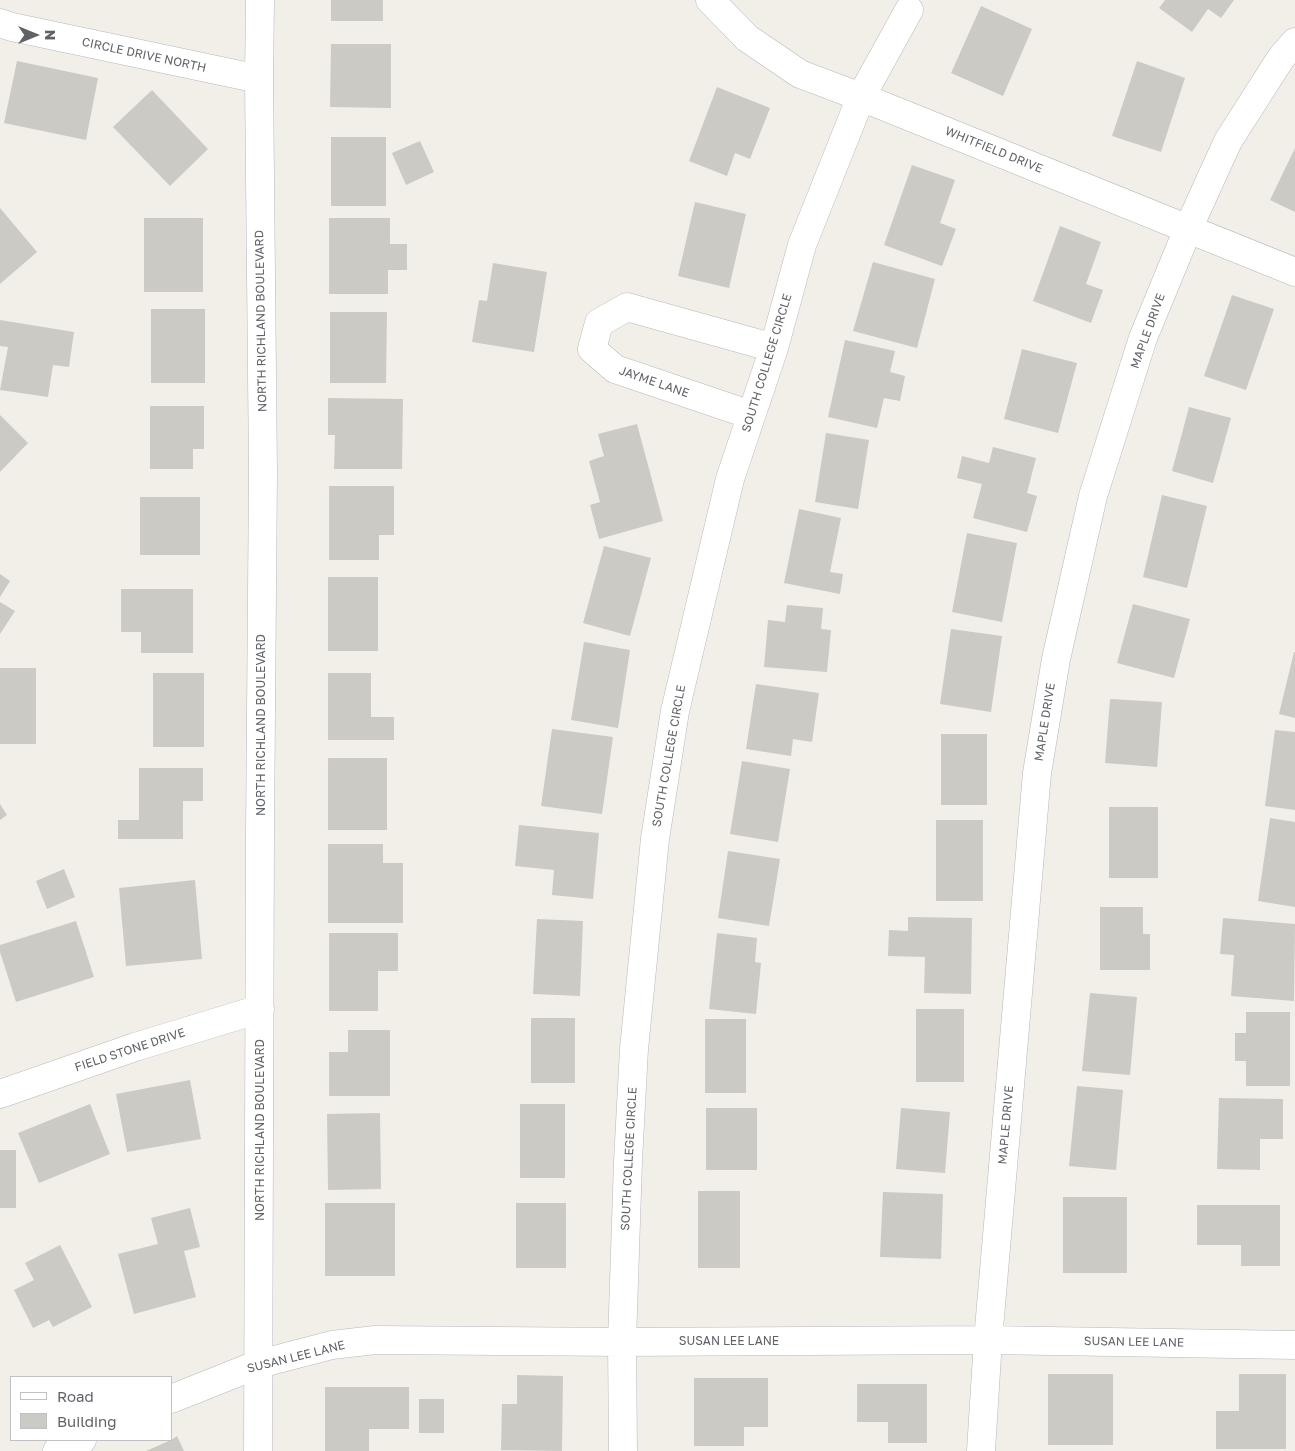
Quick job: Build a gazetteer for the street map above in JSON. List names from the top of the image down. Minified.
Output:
{"streets":{"street":["CIRCLE DRIVE NORTH","WHITFIELD DRIVE","NORTH RICHLAND BOULEVARD","MAPLE DRIVE","SOUTH COLLEGE CIRCLE","JAYME LANE","FIELD STONE DRIVE","SUSAN LEE LANE"]},"crossings":[["CIRCLE DRIVE NORTH","NORTH RICHLAND BOULEVARD"],["WHITFIELD DRIVE","MAPLE DRIVE"],["WHITFIELD DRIVE","SOUTH COLLEGE CIRCLE"],["NORTH RICHLAND BOULEVARD","FIELD STONE DRIVE"],["NORTH RICHLAND BOULEVARD","SUSAN LEE LANE"],["MAPLE DRIVE","SUSAN LEE LANE"],["SOUTH COLLEGE CIRCLE","JAYME LANE"],["SOUTH COLLEGE CIRCLE","SUSAN LEE LANE"]],"legend":["Road","Building"],"north":"right"}
